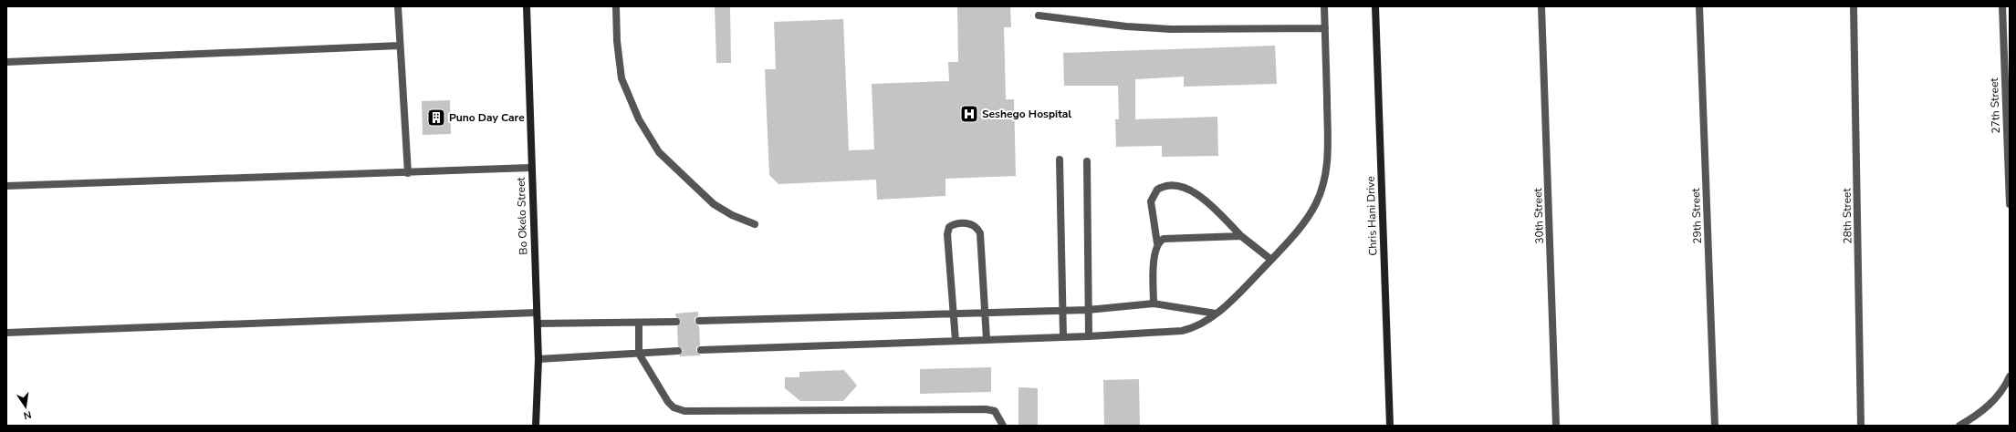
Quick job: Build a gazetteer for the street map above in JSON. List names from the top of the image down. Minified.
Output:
{"streets":{"street":["27th Street","Bo Okelo Street","Chris Hani Drive","30th Street","29th Street","28th Street"]},"places":{"hospital":["Seshego Hospital"],"building":["Puno Day Care"]},"north":"bottom"}
